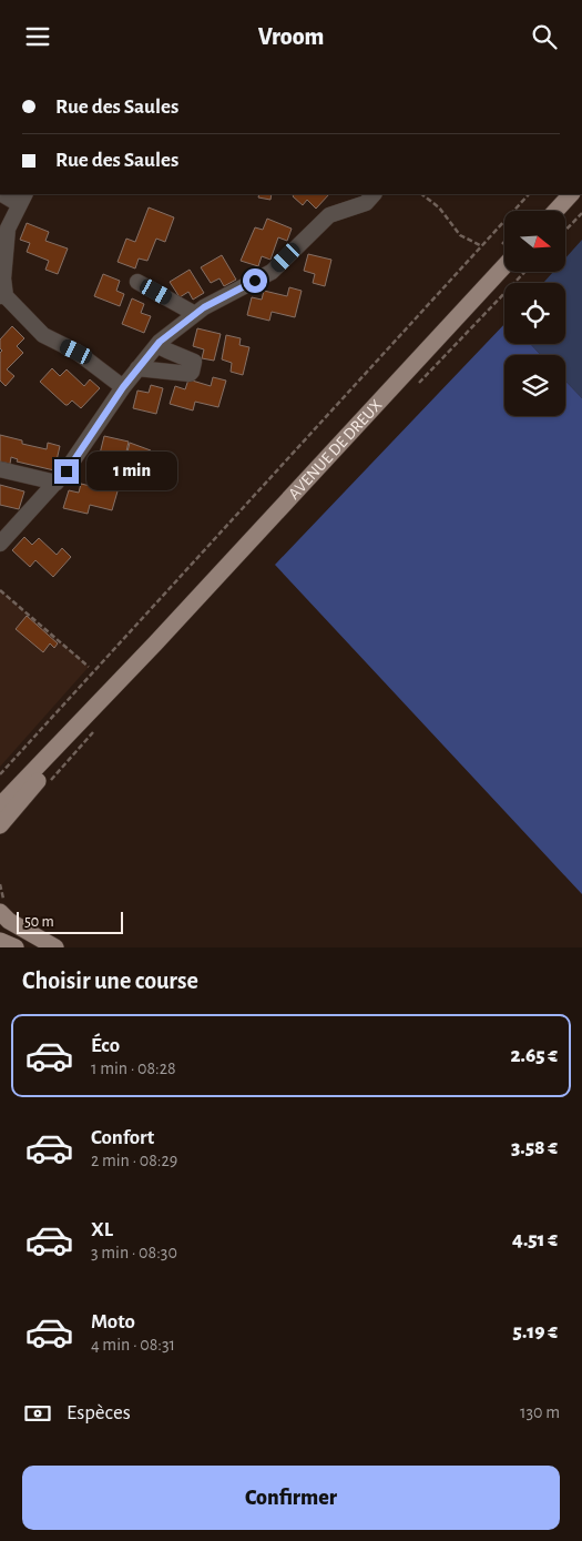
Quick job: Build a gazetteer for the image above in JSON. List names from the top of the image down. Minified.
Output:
{"streets":{"main road":["AVENUE DE DREUX"]},"scale_bar":"50 m","north":"right","page":{"header":"Vroom","banner":["Rue des Saules","Rue des Saules"],"bubble":"1 min","scale":"50 m","heading":"Choisir une course","list":[{"name":"Éco","note":"1 min · 08:28","value":"2.65 €"},{"name":"Confort","note":"2 min · 08:29","value":"3.58 €"},{"name":"XL","note":"3 min · 08:30","value":"4.51 €"},{"name":"Moto","note":"4 min · 08:31","value":"5.19 €"}],"pay":["Espèces","130 m"],"buttons":"Confirmer"}}
